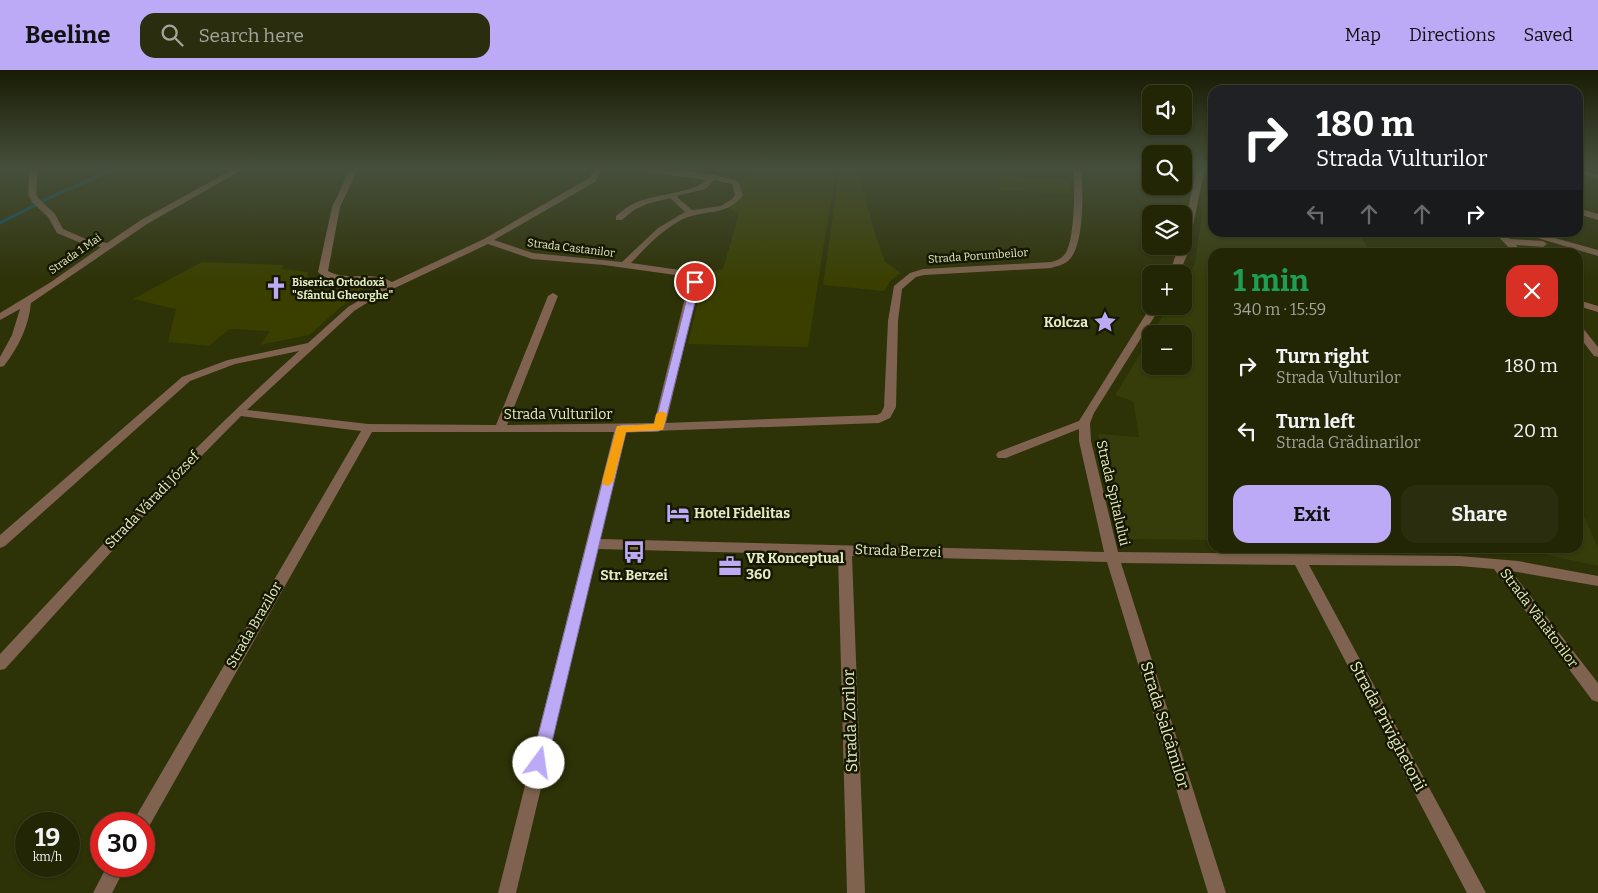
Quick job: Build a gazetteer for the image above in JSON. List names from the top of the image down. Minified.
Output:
{"streets":{"street":["Strada Castanilor","Strada 1 Mai","Strada Porumbeilor","Strada Vulturilor","Strada Spitalului","Strada Váradi József","Strada Berzei","Strada Vânătorilor","Strada Brazilor","Strada Zorilor","Strada Salcâmilor","Strada Privighetorii"]},"crossings":[["Strada Castanilor","Strada Vulturilor"],["Strada Castanilor","Strada Váradi József"],["Strada Porumbeilor","Strada Vulturilor"],["Strada Vulturilor","Strada Váradi József"],["Strada Vulturilor","Strada Brazilor"],["Strada Spitalului","Strada Berzei"],["Strada Spitalului","Strada Salcâmilor"],["Strada Berzei","Strada Vânătorilor"],["Strada Berzei","Strada Zorilor"],["Strada Berzei","Strada Salcâmilor"],["Strada Berzei","Strada Privighetorii"]],"places":{"church":["Biserica Ortodoxă \"Sfântul Gheorghe\""],"place":["Kolcza"],"hotel":["Hotel Fidelitas"],"bus stop":["Str. Berzei"],"office":["VR Konceptual 360"]},"page":{"header":"Beeline","search":"Search here","nav":["Map","Directions","Saved"],"map_buttons":["+","−"],"turn":["180 m","Strada Vulturilor"],"heading":["1 min","340 m · 15:59"],"list":[{"name":"Turn right","note":"Strada Vulturilor","value":"180 m"},{"name":"Turn left","note":"Strada Grădinarilor","value":"20 m"}],"buttons":["Exit","Share"],"speed":"19 km/h","limit":"30"}}
